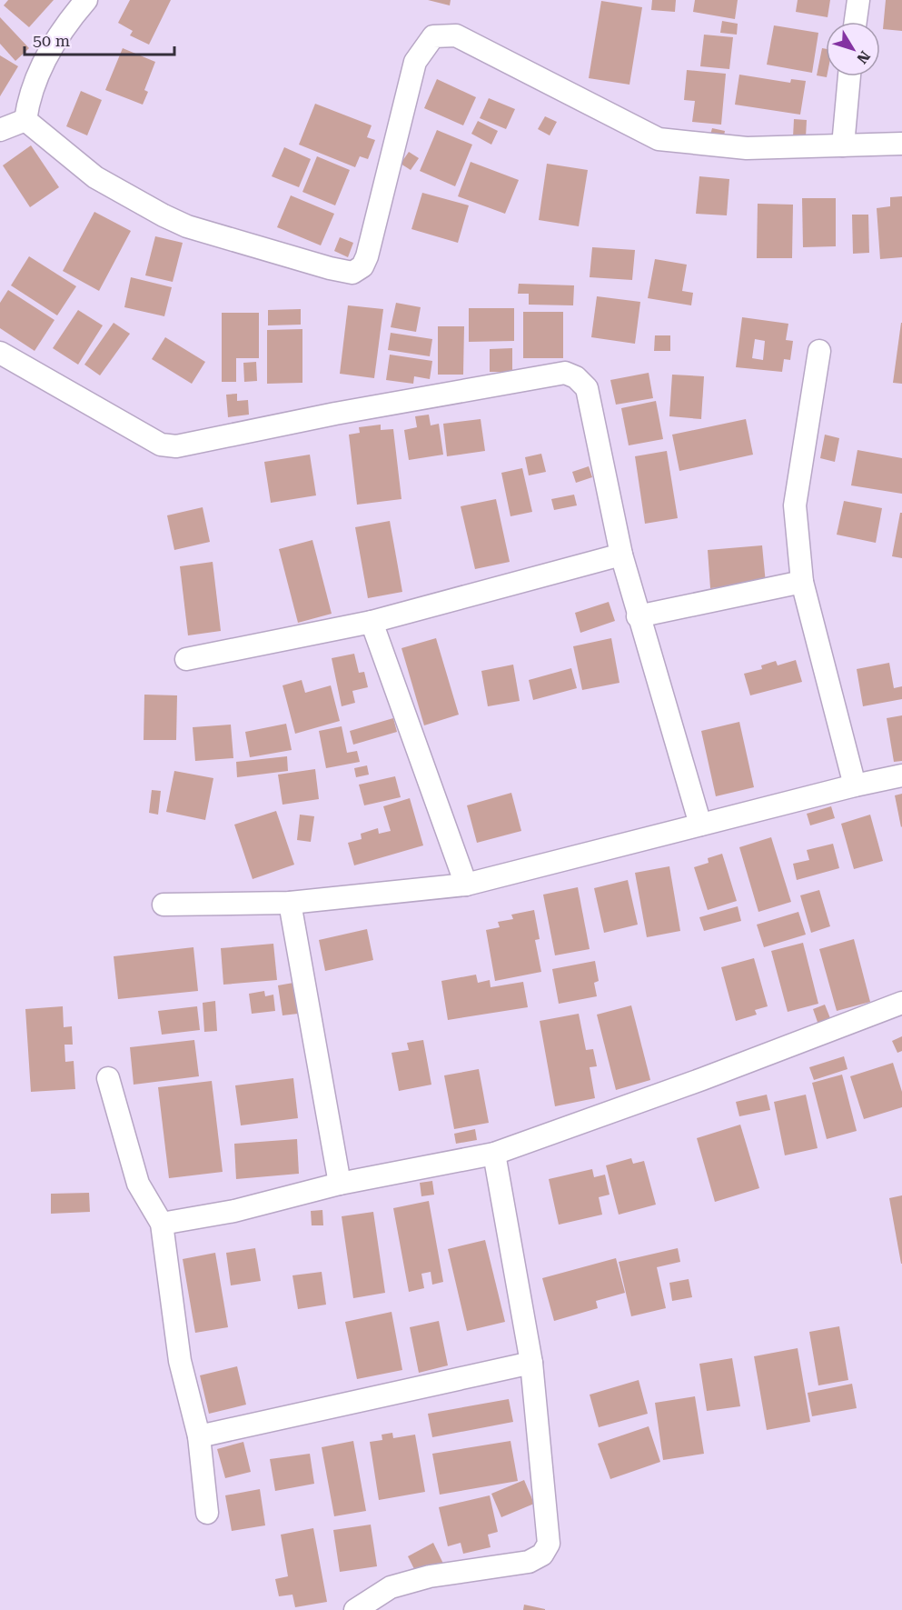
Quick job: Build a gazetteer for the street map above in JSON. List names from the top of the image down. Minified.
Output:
{"scale_bar":"50 m","north":"bottom right"}
